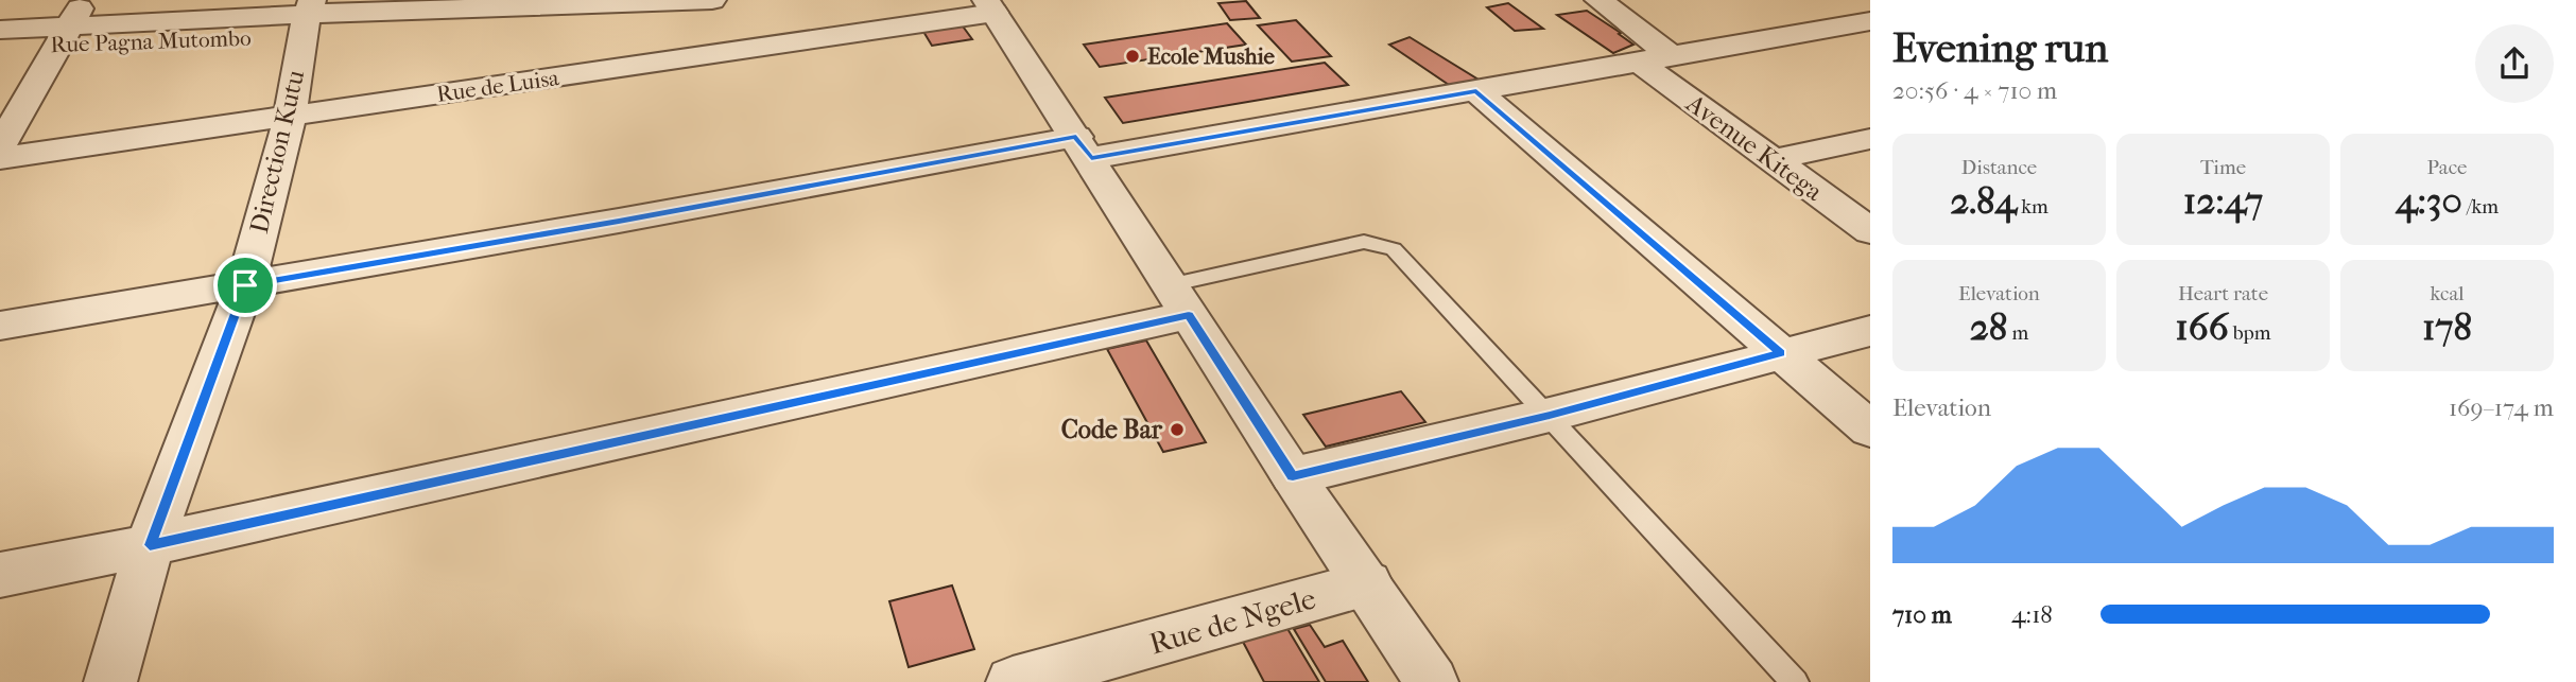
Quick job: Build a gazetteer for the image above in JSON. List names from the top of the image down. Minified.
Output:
{"streets":{"street":["Rue Pagna Mutombo","Rue de Luisa","Avenue Kitega","Direction Kutu","Rue de Ngele"]},"crossings":[["Rue Pagna Mutombo","Direction Kutu"],["Rue de Luisa","Direction Kutu"]],"places":["Ecole Mushie","Code Bar"],"page":{"heading":["Evening run","20:56 · 4 × 710 m"],"stats":[["Distance","2.84 km"],["Time","12:47"],["Pace","4:30 /km"],["Elevation","28 m"],["Heart rate","166 bpm"],["kcal","178"]],"chart":["Elevation","169–174 m"],"list":[{"name":"710 m","note":"4:18"}]}}
